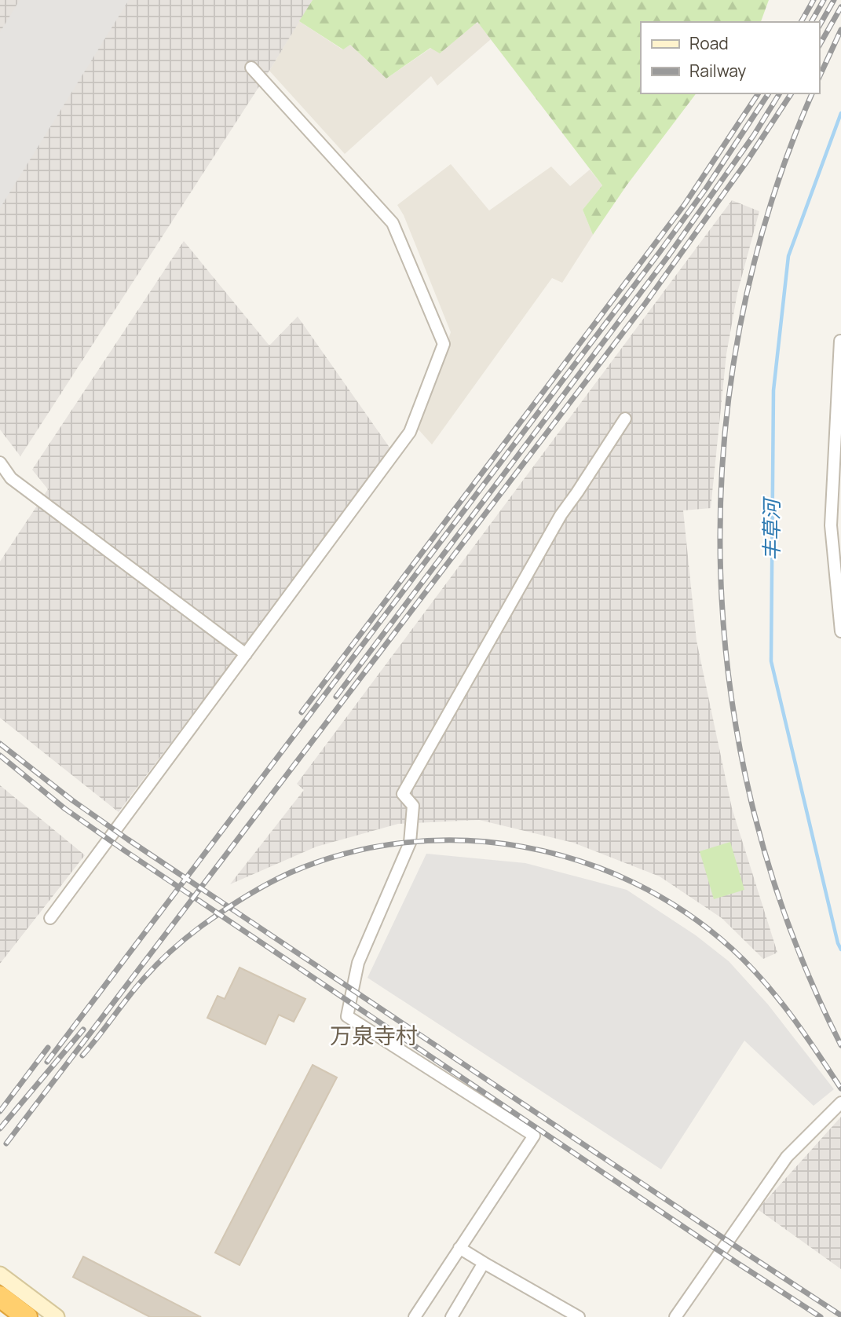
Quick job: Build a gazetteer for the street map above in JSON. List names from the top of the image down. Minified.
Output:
{"districts":["万泉寺村"],"water":["丰草河"],"legend":["Road","Railway"]}
